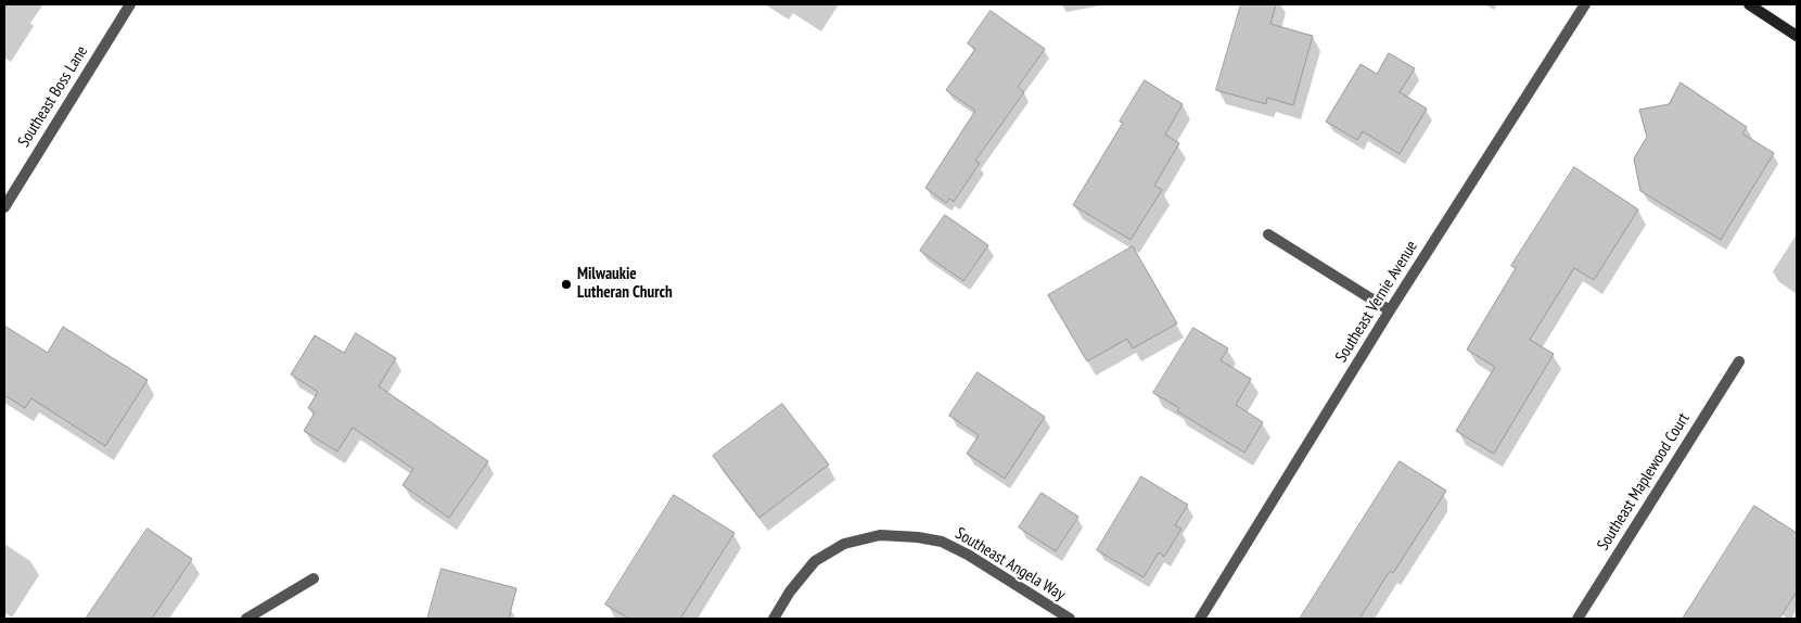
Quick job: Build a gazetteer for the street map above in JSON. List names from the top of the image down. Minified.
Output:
{"streets":{"street":["Southeast Boss Lane","Southeast Vernie Avenue","Southeast Maplewood Court","Southeast Angela Way"]},"places":["Milwaukie Lutheran Church"]}
